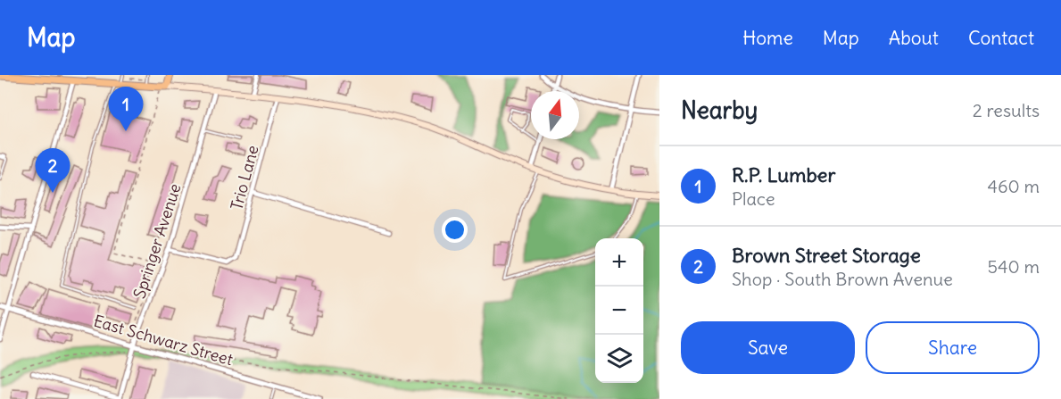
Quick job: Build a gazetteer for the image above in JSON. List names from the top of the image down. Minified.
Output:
{"streets":{"street":["Trio Lane","Springer Avenue","East Schwarz Street"]},"crossings":[["Trio Lane","Springer Avenue"],["Springer Avenue","East Schwarz Street"]],"north":"top","page":{"header":"Map","nav":["Home","Map","About","Contact"],"heading":["Nearby","2 results"],"pins":["1","2"],"list":[{"mark":"1","name":"R.P. Lumber","note":"Place","value":"460 m"},{"mark":"2","name":"Brown Street Storage","note":"Shop · South Brown Avenue","value":"540 m"}],"map_buttons":["+","−"],"buttons":["Save","Share"]}}
